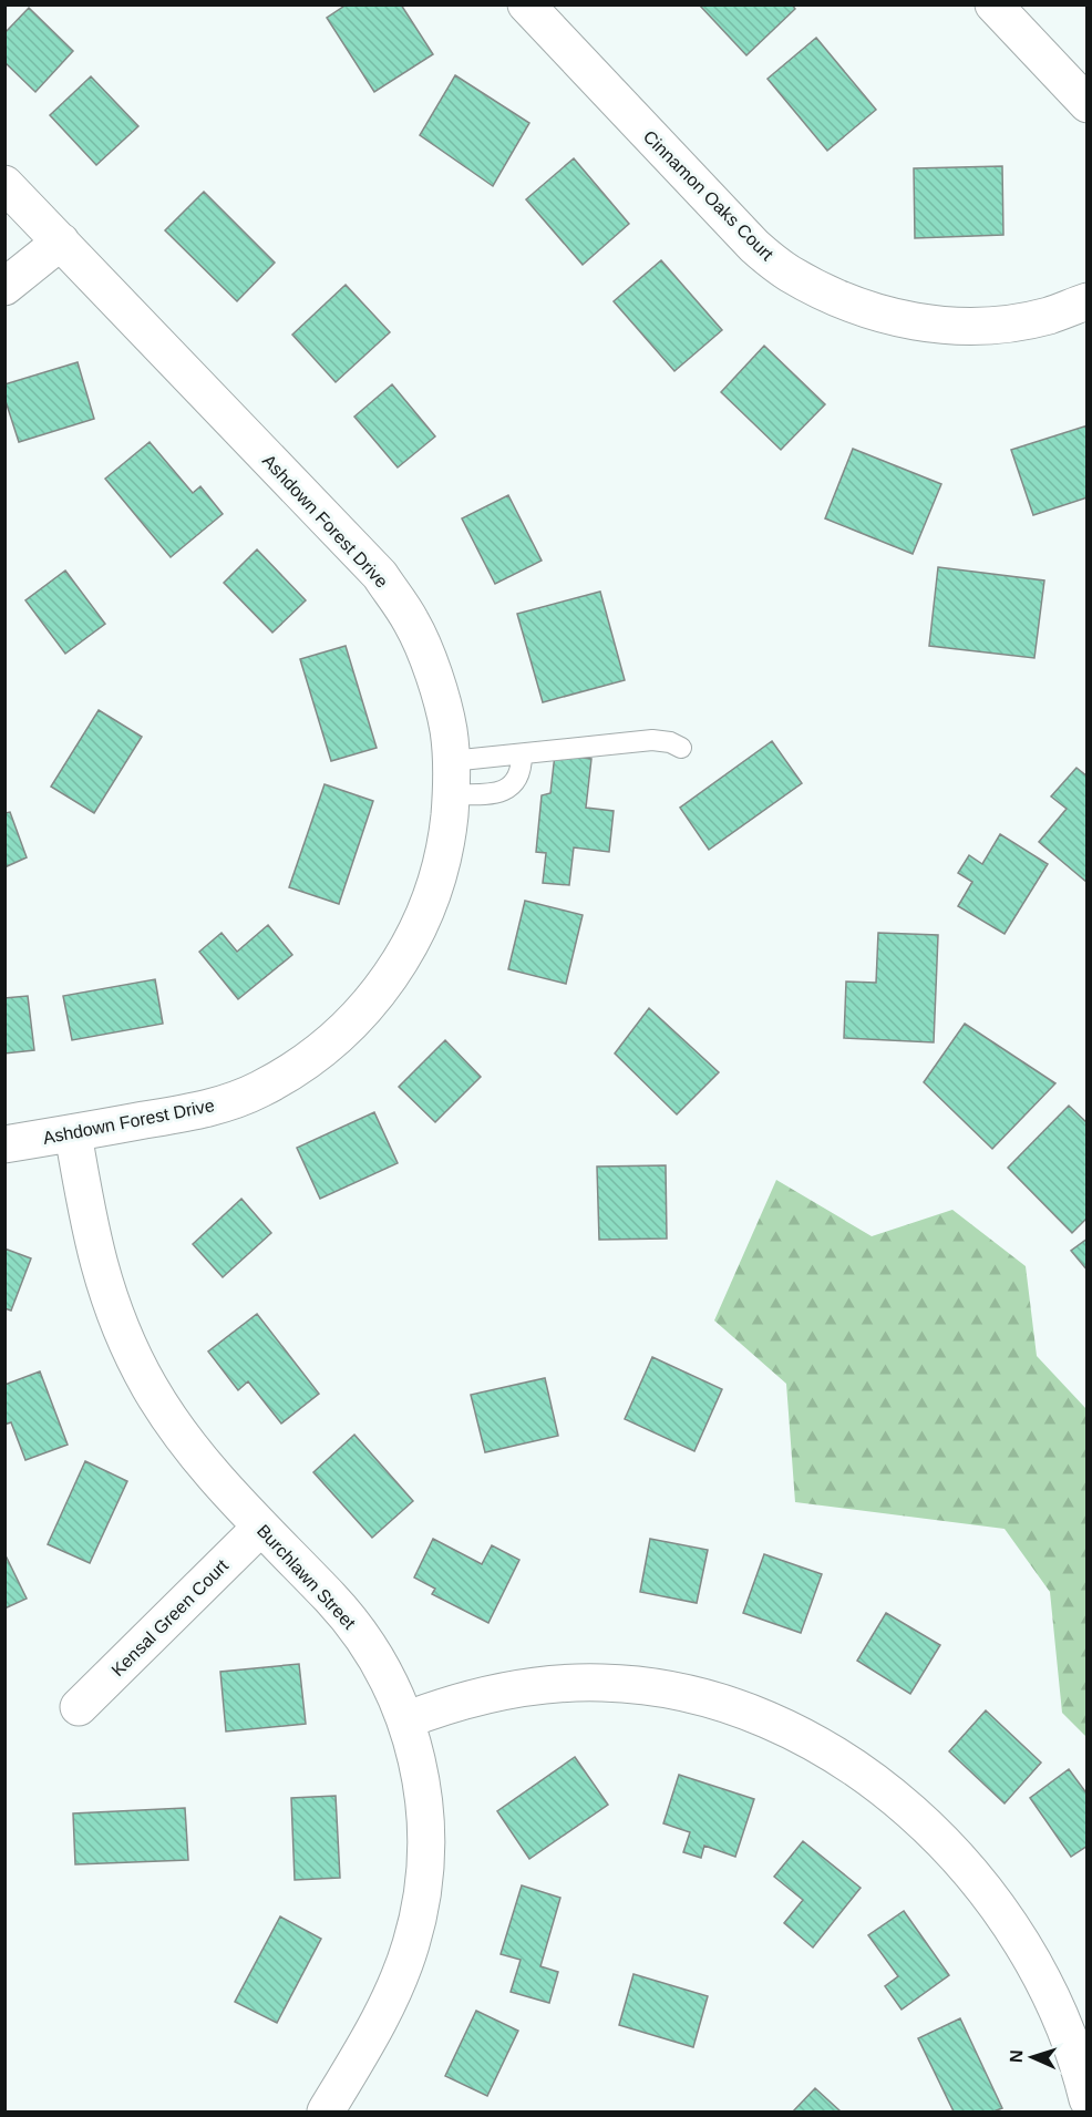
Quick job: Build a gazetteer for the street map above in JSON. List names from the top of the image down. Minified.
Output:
{"streets":{"street":["Cinnamon Oaks Court","Ashdown Forest Drive","Burchlawn Street","Kensal Green Court"]},"crossings":[["Ashdown Forest Drive","Burchlawn Street"],["Burchlawn Street","Kensal Green Court"]],"north":"left"}
